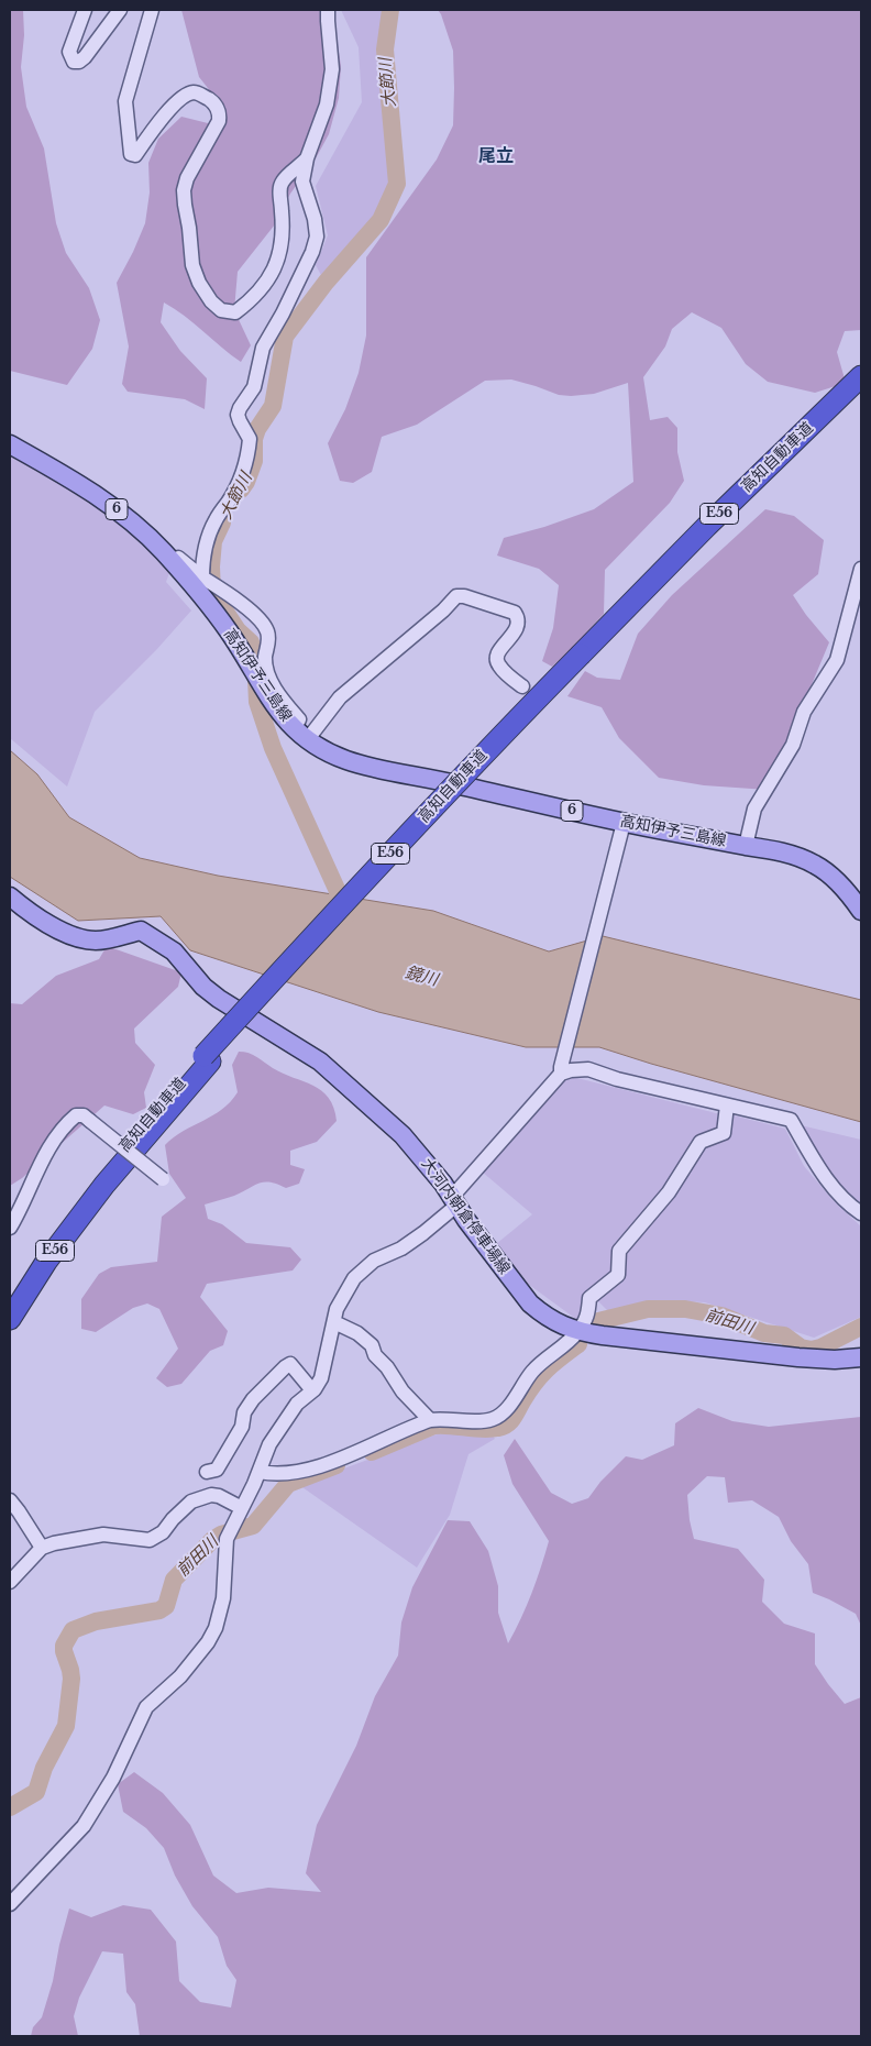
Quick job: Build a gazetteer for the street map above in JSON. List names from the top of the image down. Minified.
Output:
{"streets":{"highway":["高知自動車道","E56"],"main road":["6","高知伊予三島線","大河内朝倉停車場線"]},"crossings":[["高知自動車道","E56"]],"districts":["尾立"],"water":["大節川","鏡川","前田川"]}
